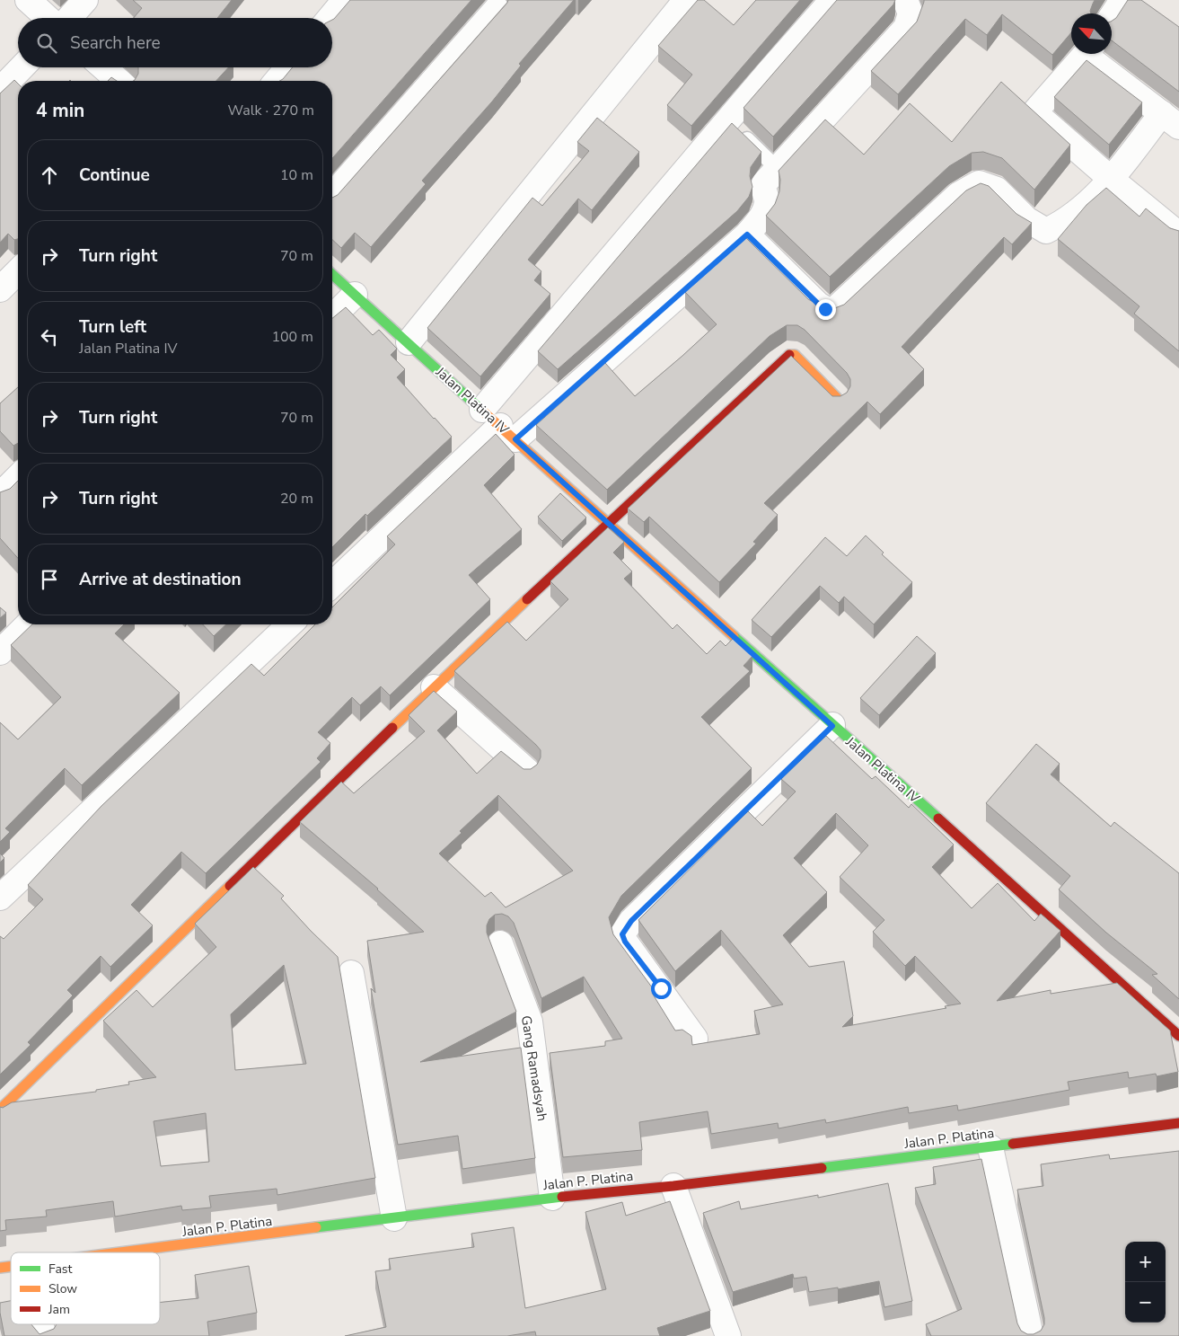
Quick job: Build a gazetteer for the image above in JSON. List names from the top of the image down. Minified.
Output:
{"streets":{"street":["Jalan Platina IV","Gang Ramadsyah","Jalan P. Platina"]},"crossings":[["Gang Ramadsyah","Jalan P. Platina"]],"legend":["Fast","Slow","Jam"],"north":"top left","page":{"search":"Search here","heading":["4 min","Walk · 270 m"],"list":[["Continue","10 m"],["Turn right","70 m"],["Turn left","Jalan Platina IV","100 m"],["Turn right","70 m"],["Turn right","20 m"],"Arrive at destination"],"map_buttons":["+","−"]}}
